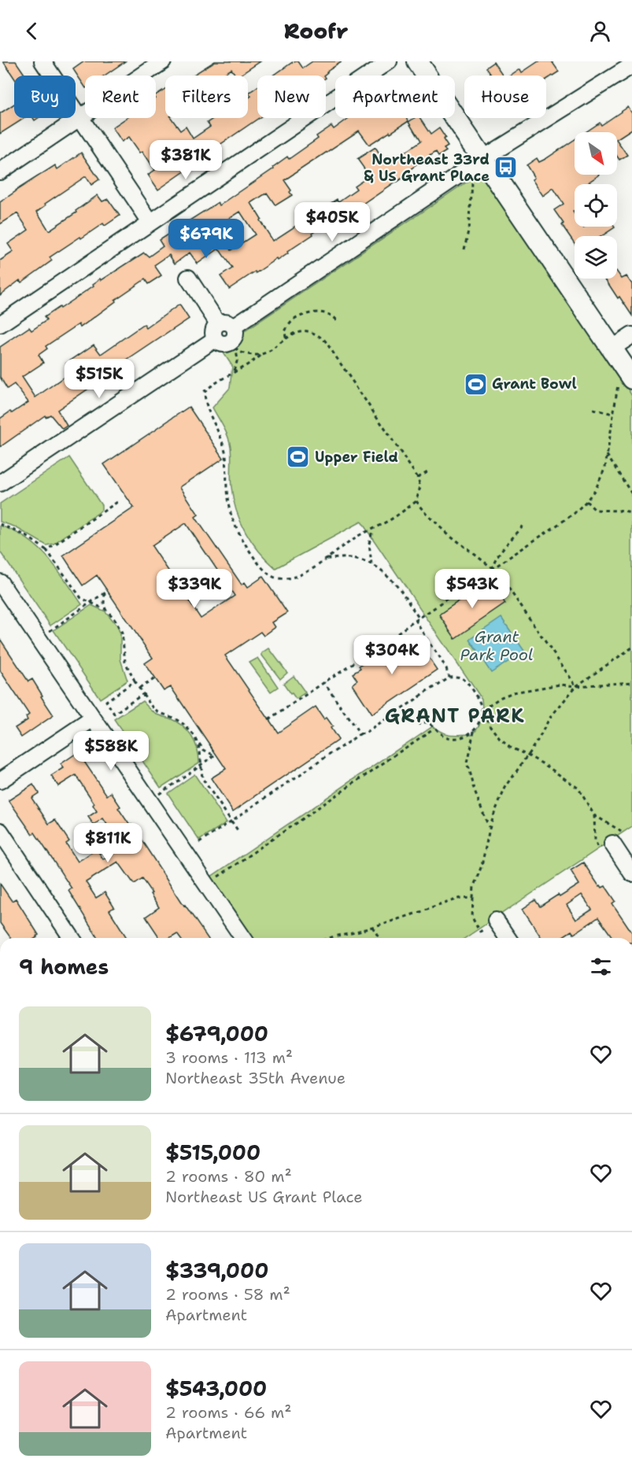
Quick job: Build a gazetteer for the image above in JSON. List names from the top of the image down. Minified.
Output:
{"districts":["GRANT PARK"],"water":["Grant Park Pool"],"places":{"bus stop":["Northeast 33rd & US Grant Place"],"sports":["Grant Bowl","Upper Field"]},"north":"bottom right","page":{"header":"Roofr","chip":["Buy","Rent","Filters","New","Apartment","House"],"price":["$381K","$405K","$679K","$515K","$339K","$543K","$304K","$588K","$811K"],"heading":"9 homes","list":[{"name":"$679,000","note":"3 rooms · 113 m² · Northeast 35th Avenue"},{"name":"$515,000","note":"2 rooms · 80 m² · Northeast US Grant Place"},{"name":"$339,000","note":"2 rooms · 58 m² · Apartment"},{"name":"$543,000","note":"2 rooms · 66 m² · Apartment"}]}}
